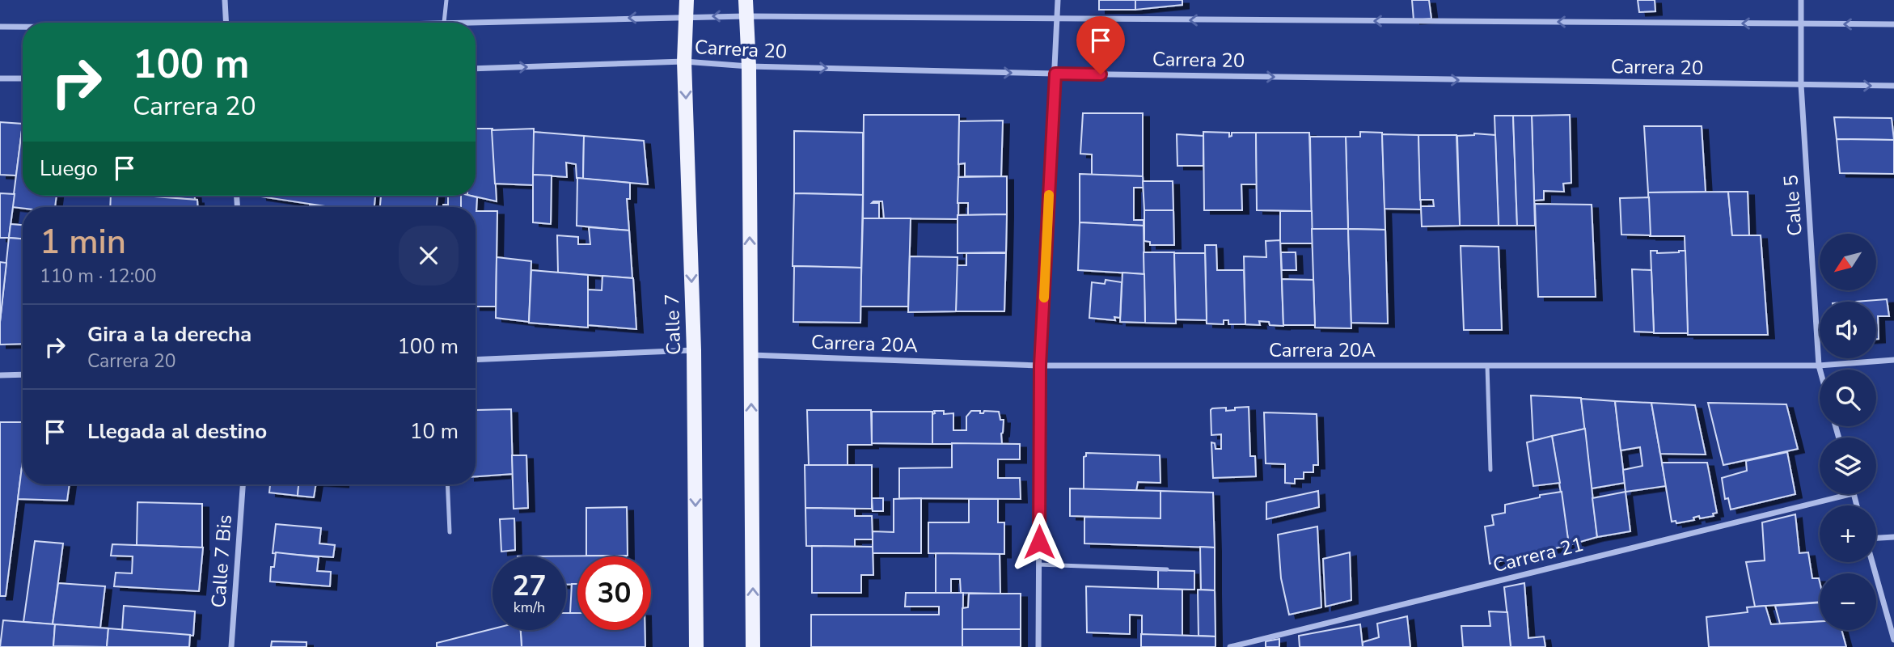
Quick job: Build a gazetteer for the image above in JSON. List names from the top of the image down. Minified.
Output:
{"streets":{"main road":["Calle 7"],"street":["Carrera 20","Calle 5","Carrera 20A","Carrera 21","Calle 7 Bis"]},"crossings":[["Carrera 20","Calle 5"],["Carrera 20","Calle 7"],["Calle 5","Carrera 20A"]],"north":"bottom left","page":{"turn":["100 m","Carrera 20"],"then":"Luego","heading":["1 min","110 m · 12:00"],"map_buttons":["+","−"],"list":[{"name":"Gira a la derecha","note":"Carrera 20","value":"100 m"},{"name":"Llegada al destino","value":"10 m"}],"speed":"27 km/h","limit":"30"}}
